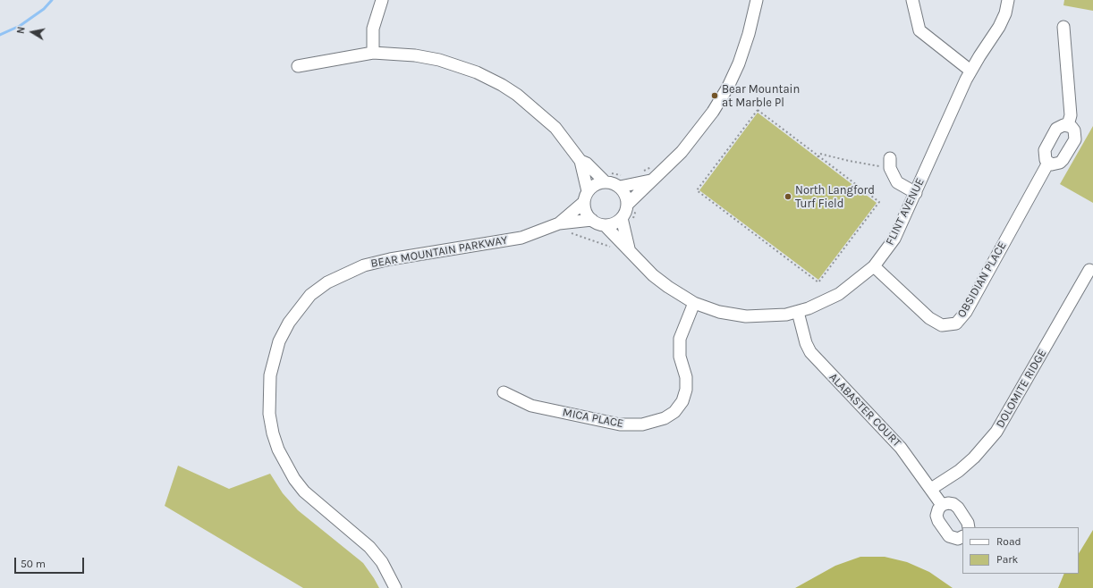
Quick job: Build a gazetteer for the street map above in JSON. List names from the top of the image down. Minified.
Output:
{"streets":{"street":["FLINT AVENUE","BEAR MOUNTAIN PARKWAY","OBSIDIAN PLACE","DOLOMITE RIDGE","ALABASTER COURT","MICA PLACE"]},"crossings":[["FLINT AVENUE","BEAR MOUNTAIN PARKWAY"],["FLINT AVENUE","OBSIDIAN PLACE"],["FLINT AVENUE","ALABASTER COURT"],["FLINT AVENUE","MICA PLACE"],["DOLOMITE RIDGE","ALABASTER COURT"]],"places":["Bear Mountain at Marble Pl","North Langford Turf Field"],"legend":["Road","Park"],"scale_bar":"50 m","north":"left"}
